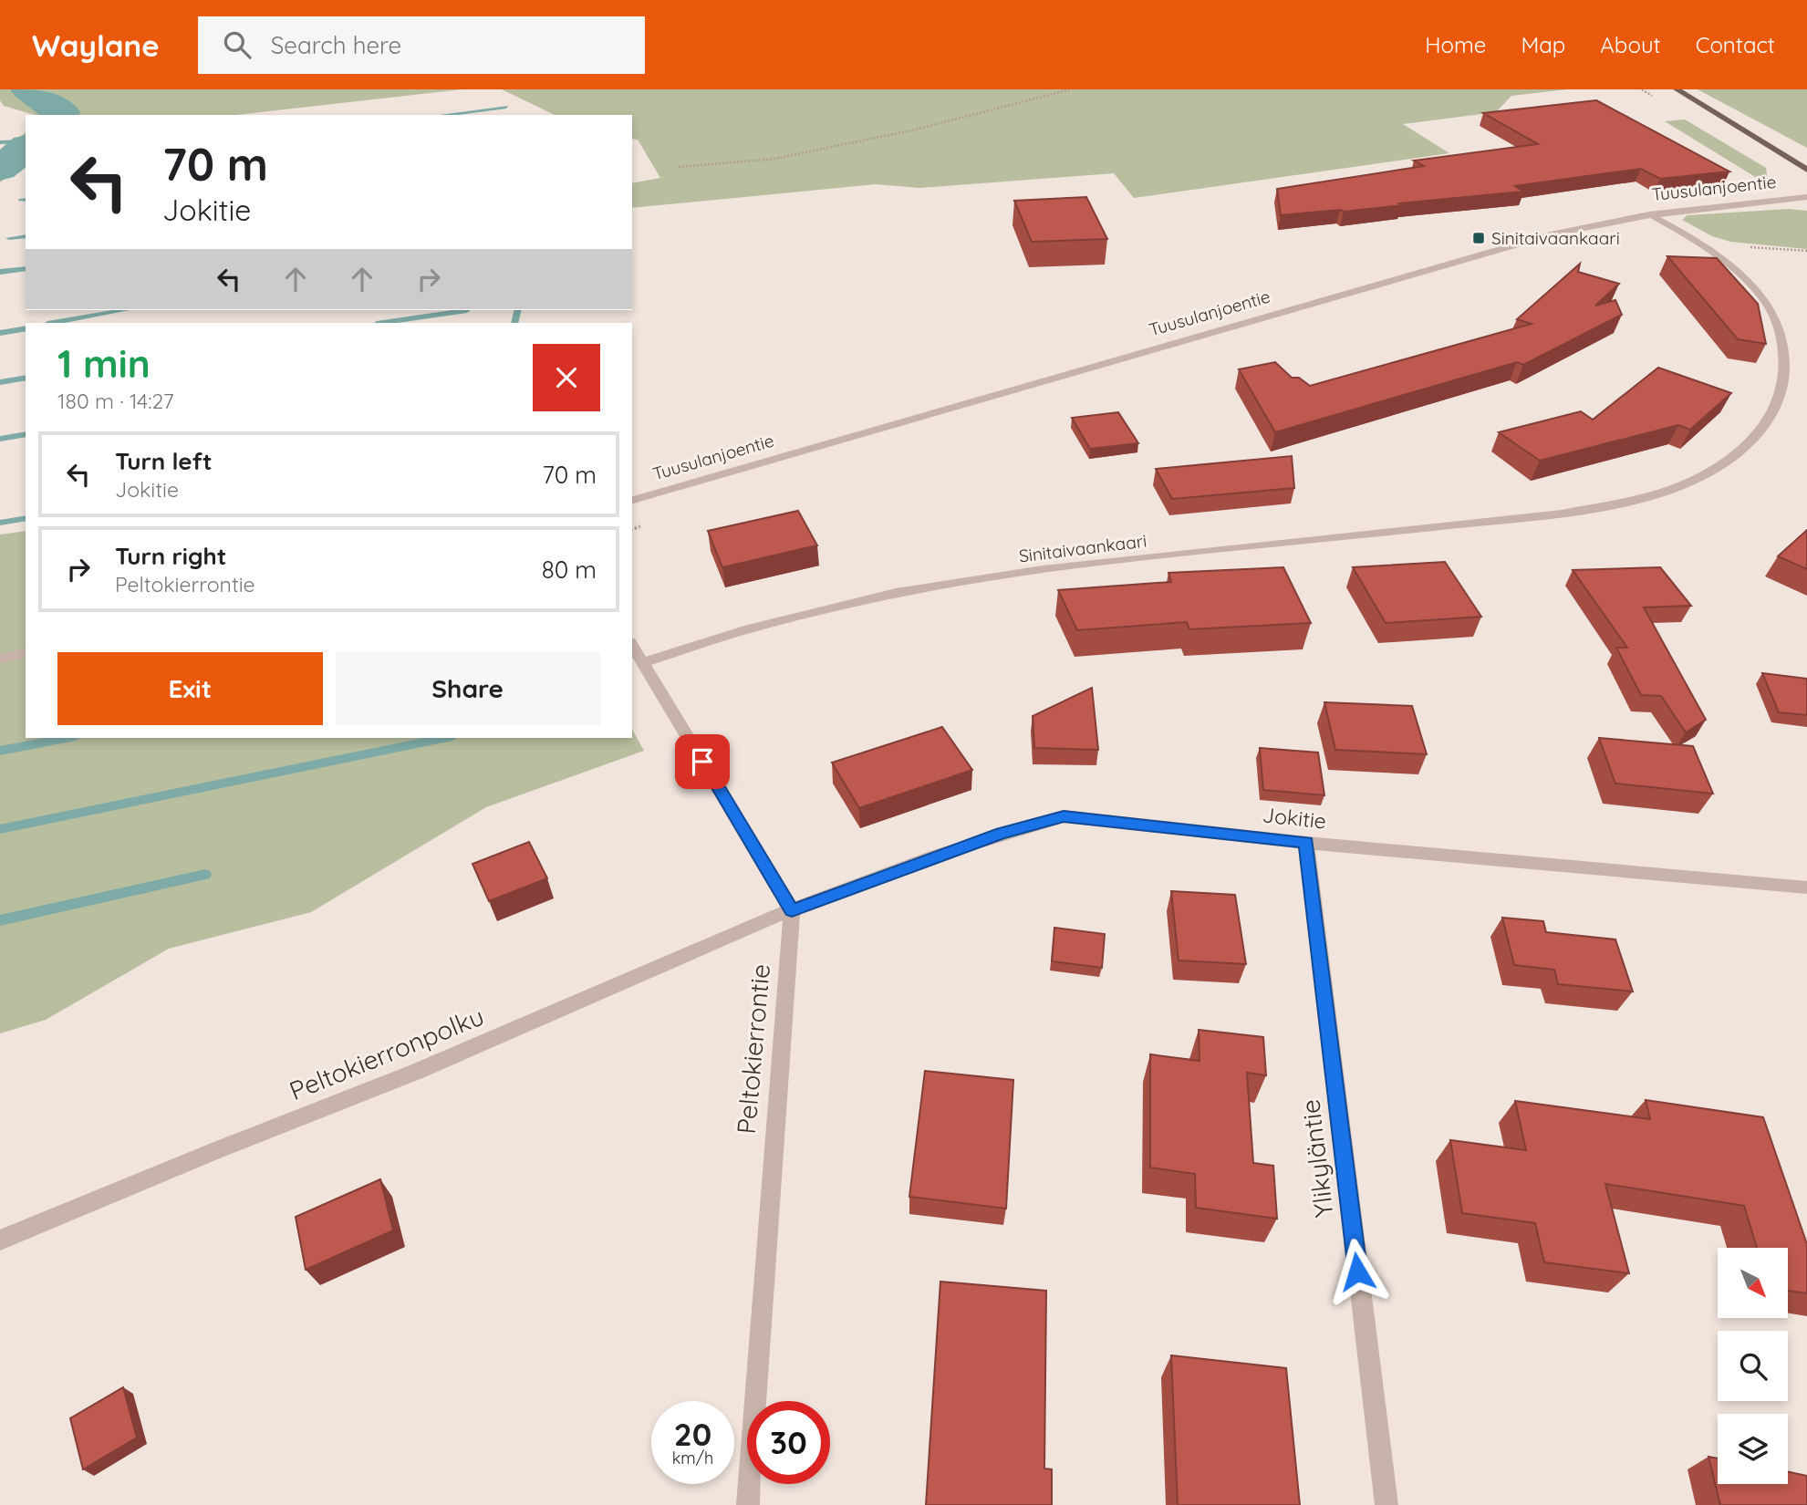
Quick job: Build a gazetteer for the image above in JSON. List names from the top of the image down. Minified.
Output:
{"streets":{"street":["Tuusulanjoentie","Sinitaivaankaari","Jokitie","Peltokierrontie","Peltokierronpolku","Ylikyläntie"]},"crossings":[["Tuusulanjoentie","Sinitaivaankaari"],["Jokitie","Peltokierrontie"],["Jokitie","Peltokierronpolku"],["Jokitie","Ylikyläntie"],["Peltokierrontie","Peltokierronpolku"]],"places":{"transit":["Sinitaivaankaari"]},"north":"bottom right","page":{"header":"Waylane","search":"Search here","nav":["Home","Map","About","Contact"],"turn":["70 m","Jokitie"],"heading":["1 min","180 m · 14:27"],"list":[{"name":"Turn left","note":"Jokitie","value":"70 m"},{"name":"Turn right","note":"Peltokierrontie","value":"80 m"}],"buttons":["Exit","Share"],"speed":"20 km/h","limit":"30"}}
